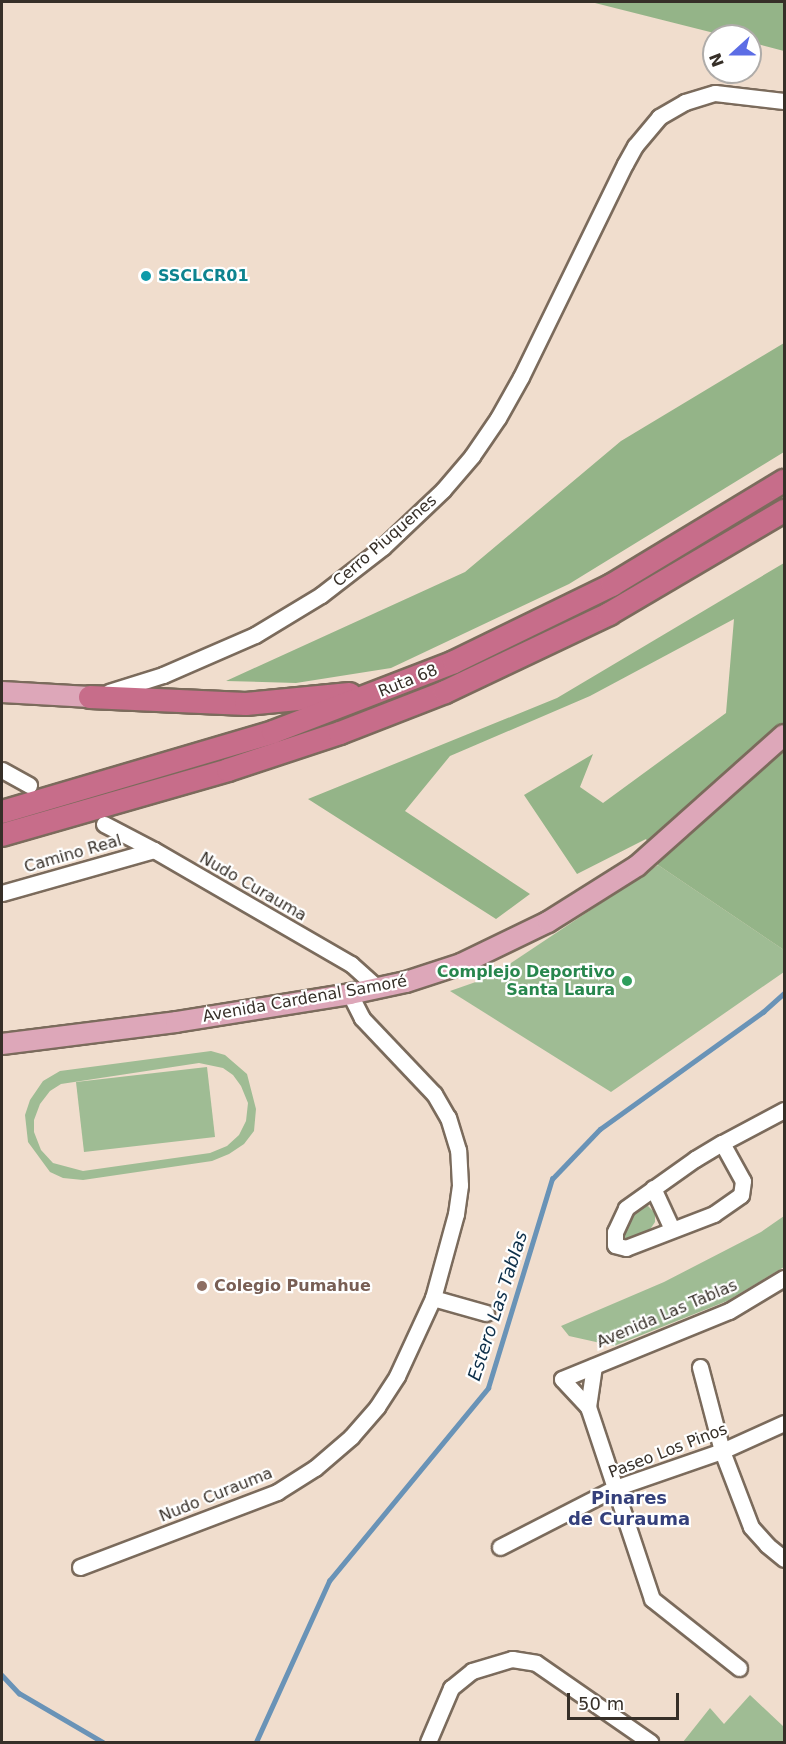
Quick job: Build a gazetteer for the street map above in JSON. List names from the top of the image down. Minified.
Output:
{"streets":{"highway":["Ruta 68"],"main road":["Cerro Piuquenes","Avenida Cardenal Samoré"],"street":["Camino Real","Nudo Curauma","Avenida Las Tablas","Paseo Los Pinos"]},"crossings":[["Camino Real","Nudo Curauma"],["Nudo Curauma","Avenida Cardenal Samoré"]],"districts":["Pinares de Curauma"],"water":["Estero Las Tablas"],"places":["SSCLCR01","Complejo Deportivo Santa Laura","Colegio Pumahue"],"scale_bar":"50 m","north":"left"}
